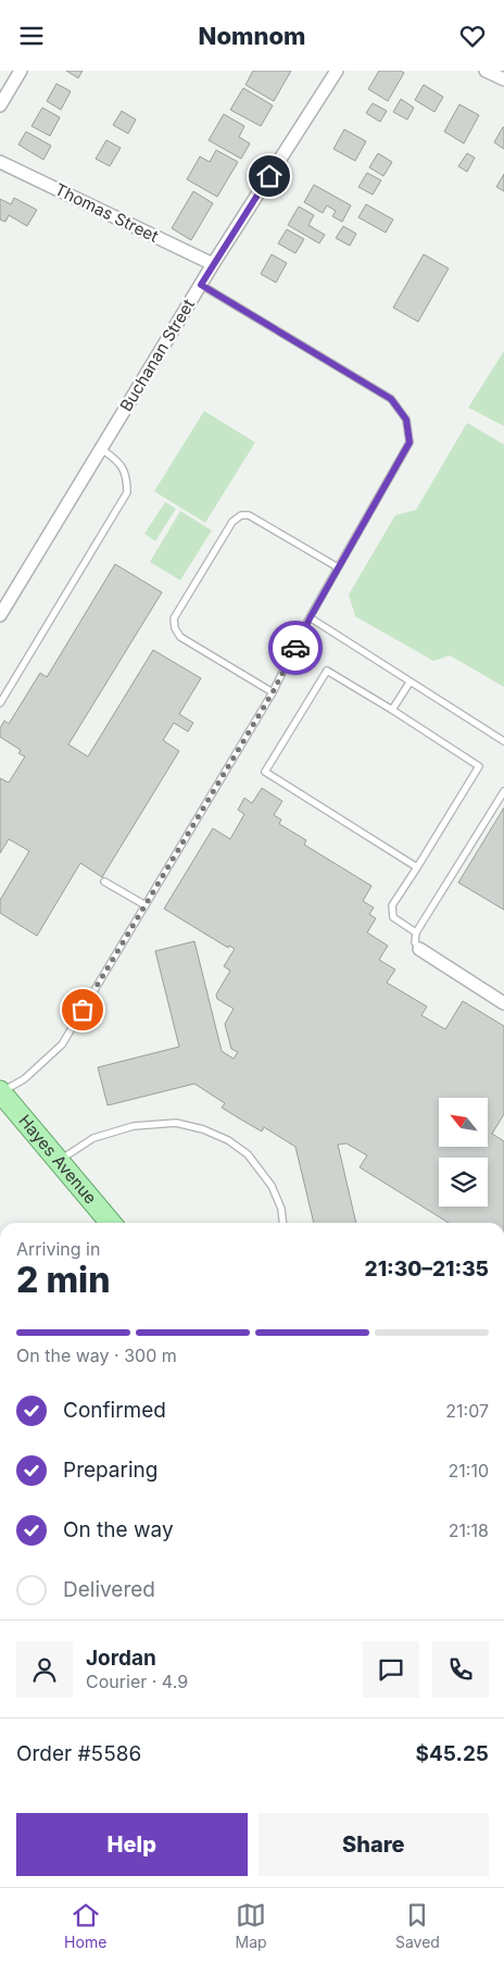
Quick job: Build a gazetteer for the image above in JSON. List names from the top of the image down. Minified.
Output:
{"streets":{"main road":["Hayes Avenue"],"street":["Thomas Street","Buchanan Street"]},"crossings":[["Thomas Street","Buchanan Street"]],"north":"top left","page":{"header":"Nomnom","heading":["2 min","Arriving in","21:30–21:35"],"panel":["Jordan","Courier · 4.9","Order #5586","$45.25"],"bar":"On the way · 300 m","list":[["Confirmed","21:07"],["Preparing","21:10"],["On the way","21:18"],"Delivered"],"buttons":["Help","Share"],"tabs":["Home","Map","Saved"]}}
